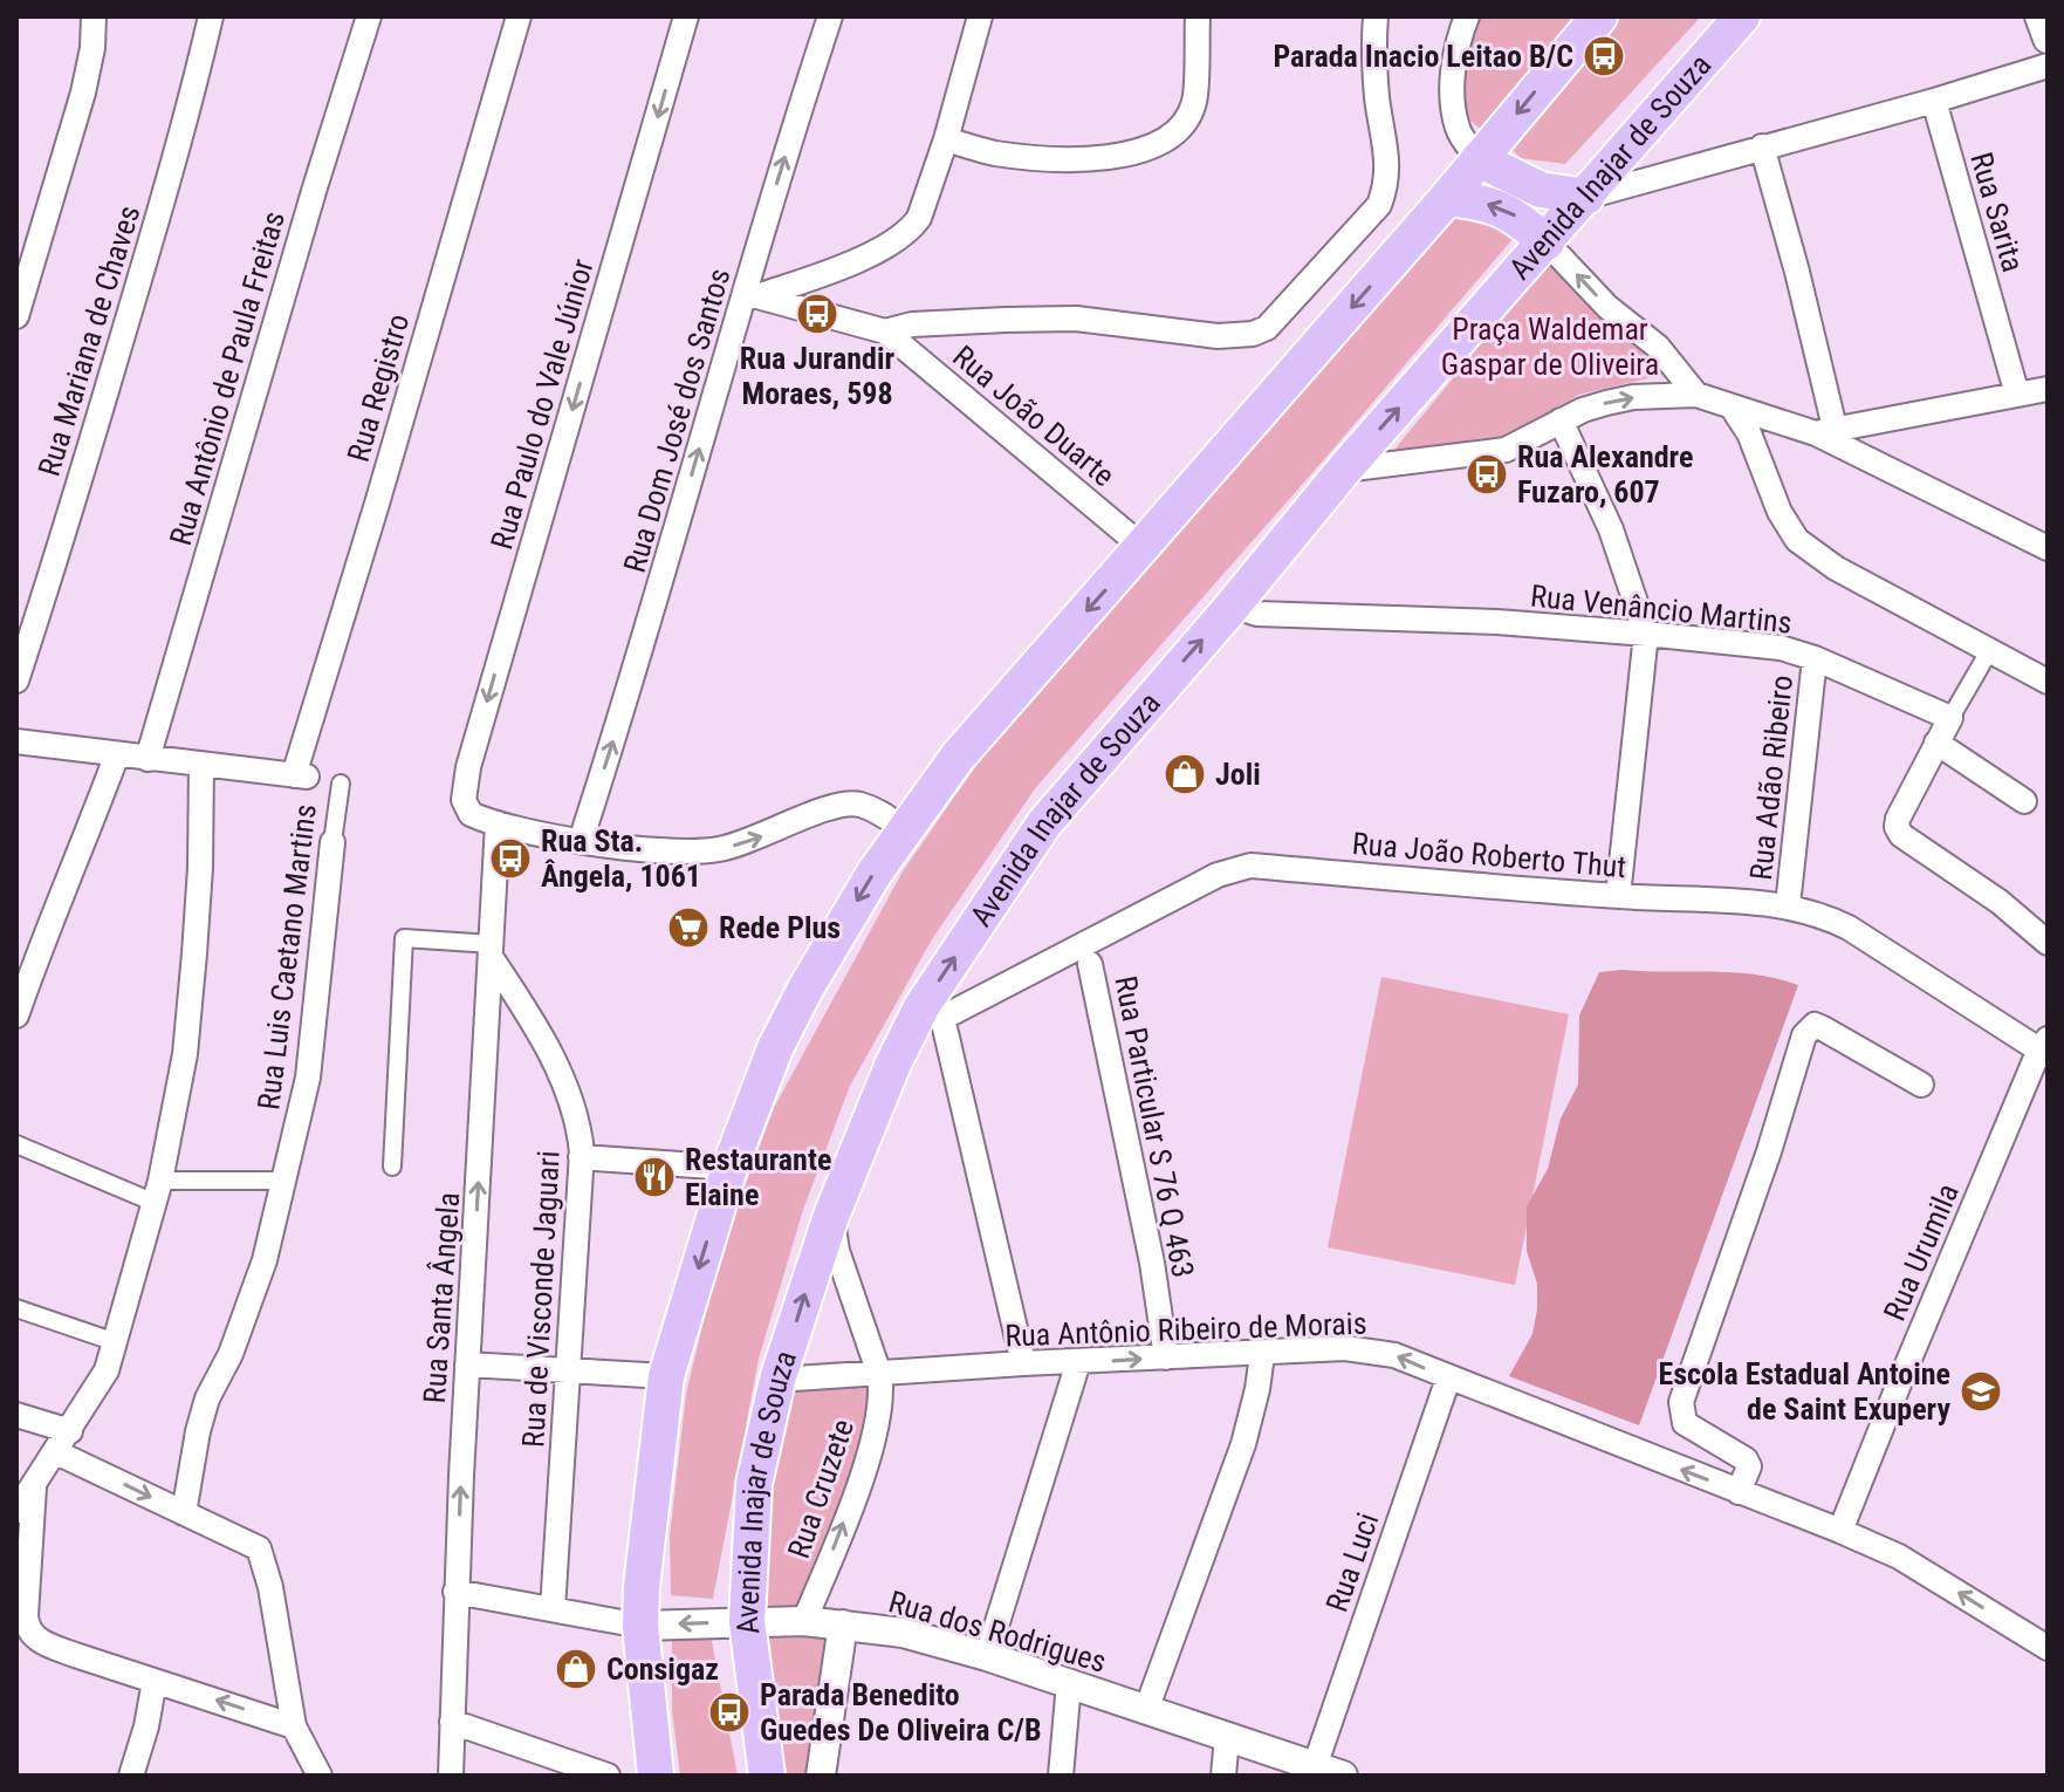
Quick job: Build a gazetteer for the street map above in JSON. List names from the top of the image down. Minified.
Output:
{"streets":{"main road":["Avenida Inajar de Souza"],"street":["Rua Sarita","Rua Mariana de Chaves","Rua Antônio de Paula Freitas","Rua Registro","Rua Paulo do Vale Júnior","Rua João Duarte","Rua Dom José dos Santos","Rua Venâncio Martins","Rua Adão Ribeiro","Rua João Roberto Thut","Rua Luis Caetano Martins","Rua Particular S 76 Q 463","Rua Urumila","Rua Santa Ângela","Rua de Visconde Jaguari","Rua Antônio Ribeiro de Morais","Rua Cruzete","Rua Luci","Rua dos Rodrigues"]},"crossings":[["Avenida Inajar de Souza","Rua Venâncio Martins"],["Avenida Inajar de Souza","Rua João Roberto Thut"],["Avenida Inajar de Souza","Rua Antônio Ribeiro de Morais"],["Avenida Inajar de Souza","Rua dos Rodrigues"],["Rua Paulo do Vale Júnior","Rua Santa Ângela"],["Rua Venâncio Martins","Rua Adão Ribeiro"],["Rua Adão Ribeiro","Rua João Roberto Thut"],["Rua João Roberto Thut","Rua Urumila"],["Rua Particular S 76 Q 463","Rua Antônio Ribeiro de Morais"],["Rua Urumila","Rua Antônio Ribeiro de Morais"],["Rua Santa Ângela","Rua de Visconde Jaguari"],["Rua Santa Ângela","Rua dos Rodrigues"],["Rua de Visconde Jaguari","Rua dos Rodrigues"],["Rua Antônio Ribeiro de Morais","Rua Cruzete"],["Rua Antônio Ribeiro de Morais","Rua Luci"],["Rua Cruzete","Rua dos Rodrigues"],["Rua Luci","Rua dos Rodrigues"]],"one_way":["Rua Paulo do Vale Júnior","Rua Dom José dos Santos","Rua Santa Ângela"],"parks":["Praça Waldemar Gaspar de Oliveira"],"places":{"bus stop":["Parada Inacio Leitao B/C","Rua Jurandir Moraes, 598","Rua Alexandre Fuzaro, 607","Rua Sta. Ângela, 1061","Parada Benedito Guedes De Oliveira C/B"],"shop":["Joli","Consigaz"],"supermarket":["Rede Plus"],"restaurant":["Restaurante Elaine"],"school or university":["Escola Estadual Antoine de Saint Exupery"]}}
